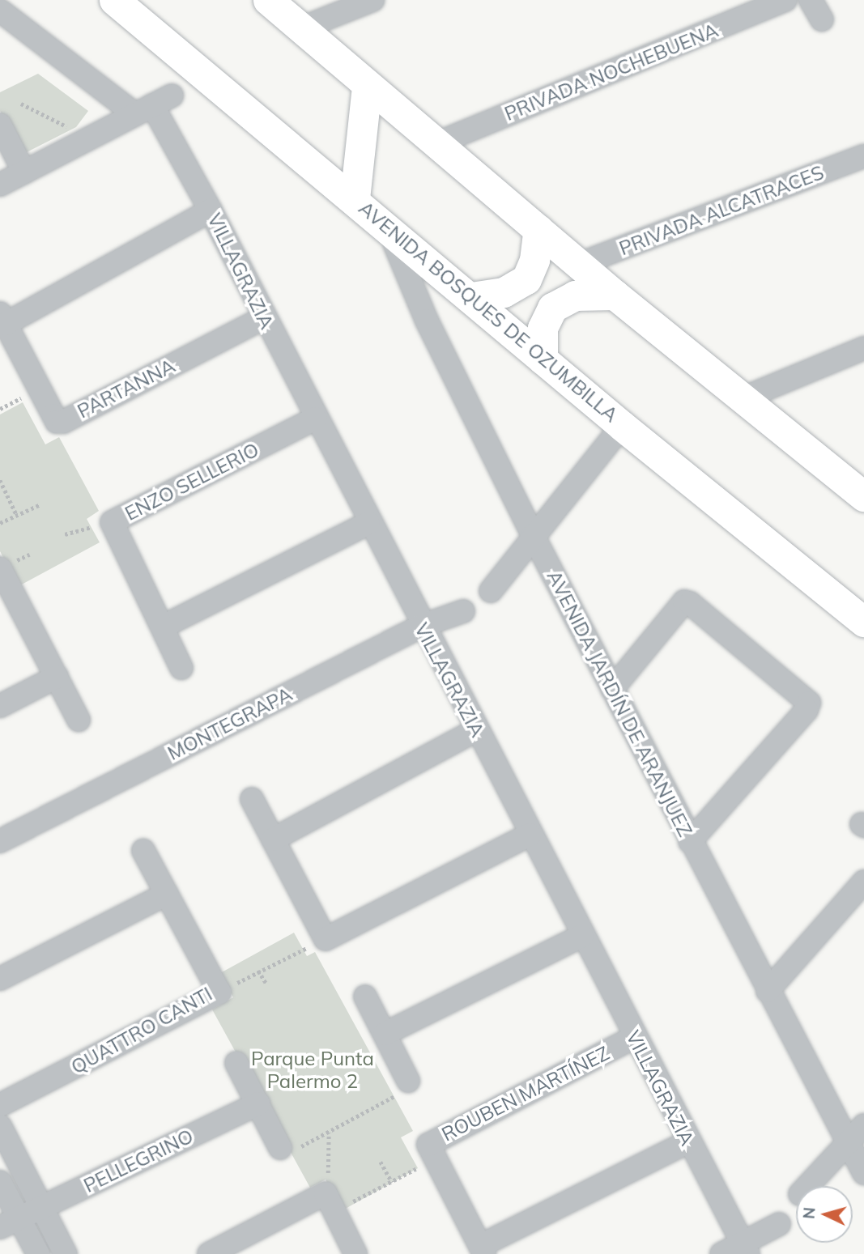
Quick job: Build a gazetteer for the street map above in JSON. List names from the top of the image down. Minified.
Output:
{"streets":{"main road":["AVENIDA BOSQUES DE OZUMBILLA"],"street":["PRIVADA NOCHEBUENA","PRIVADA ALCATRACES","VILLAGRAZIA","PARTANNA","ENZO SELLERIO","AVENIDA JARDÍN DE ARANJUEZ","MONTEGRAPA","QUATTRO CANTI","ROUBEN MARTÍNEZ","PELLEGRINO"]},"crossings":[["VILLAGRAZIA","PARTANNA"],["VILLAGRAZIA","ENZO SELLERIO"],["VILLAGRAZIA","MONTEGRAPA"],["VILLAGRAZIA","ROUBEN MARTÍNEZ"],["AVENIDA BOSQUES DE OZUMBILLA","AVENIDA JARDÍN DE ARANJUEZ"]],"parks":["Parque Punta Palermo 2"],"north":"left"}
